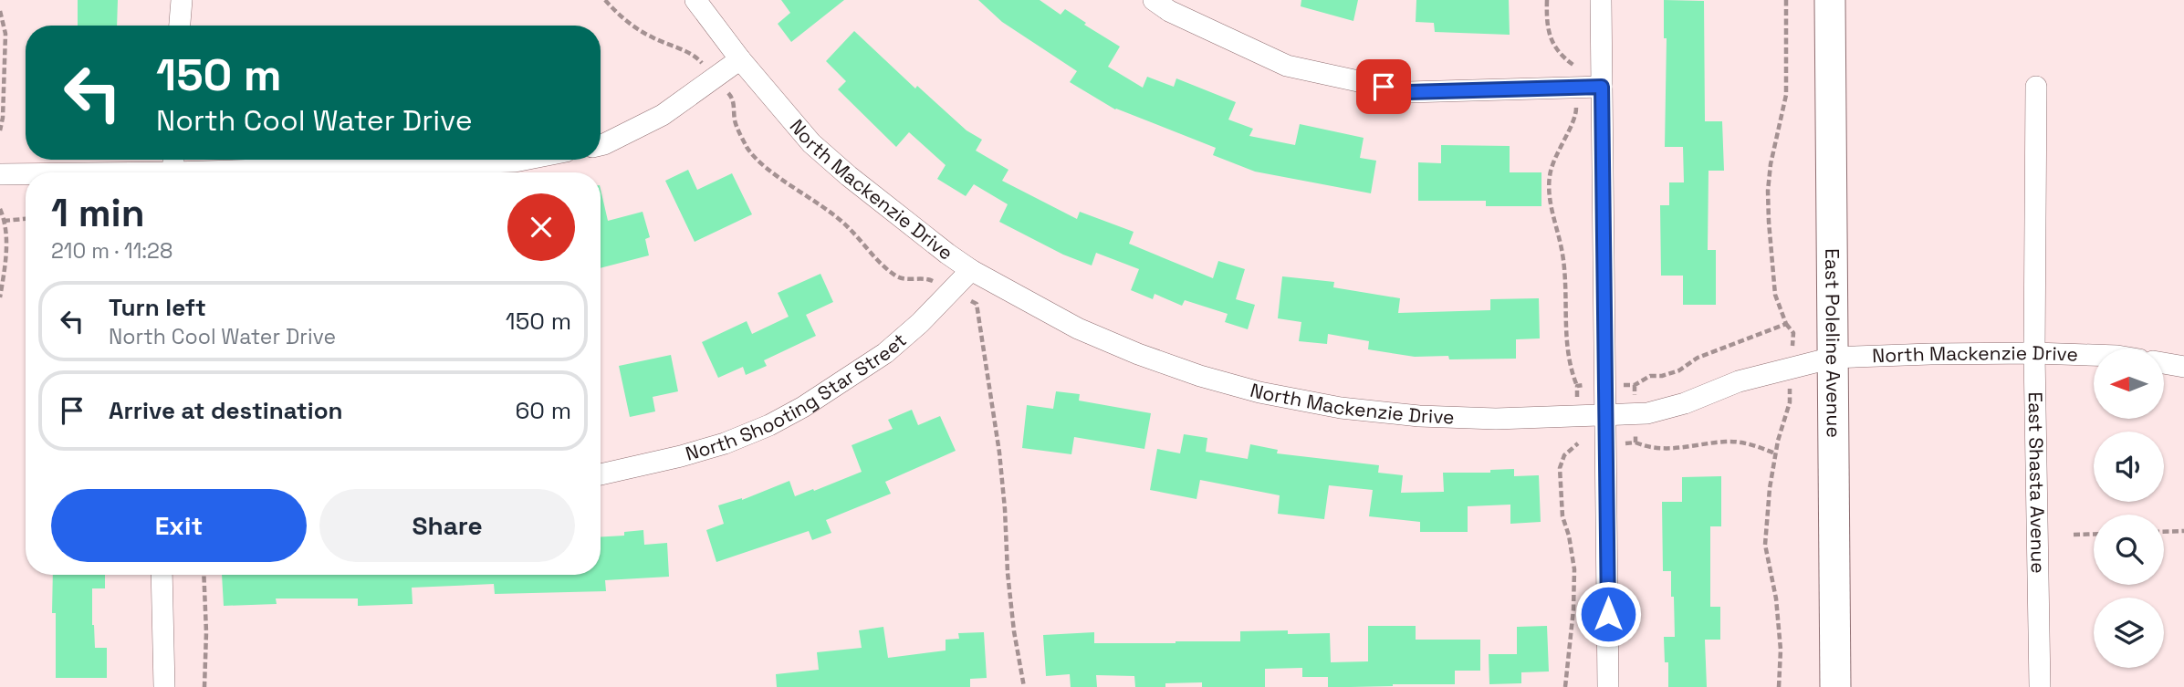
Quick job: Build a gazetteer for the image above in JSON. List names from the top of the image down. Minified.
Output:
{"streets":{"main road":["East Poleline Avenue"],"street":["North Mackenzie Drive","North Shooting Star Street","East Shasta Avenue"]},"crossings":[["North Mackenzie Drive","East Poleline Avenue"],["North Mackenzie Drive","North Shooting Star Street"],["North Mackenzie Drive","East Shasta Avenue"]],"north":"left","page":{"turn":["150 m","North Cool Water Drive"],"heading":["1 min","210 m · 11:28"],"list":[{"name":"Turn left","note":"North Cool Water Drive","value":"150 m"},{"name":"Arrive at destination","value":"60 m"}],"buttons":["Exit","Share"]}}
